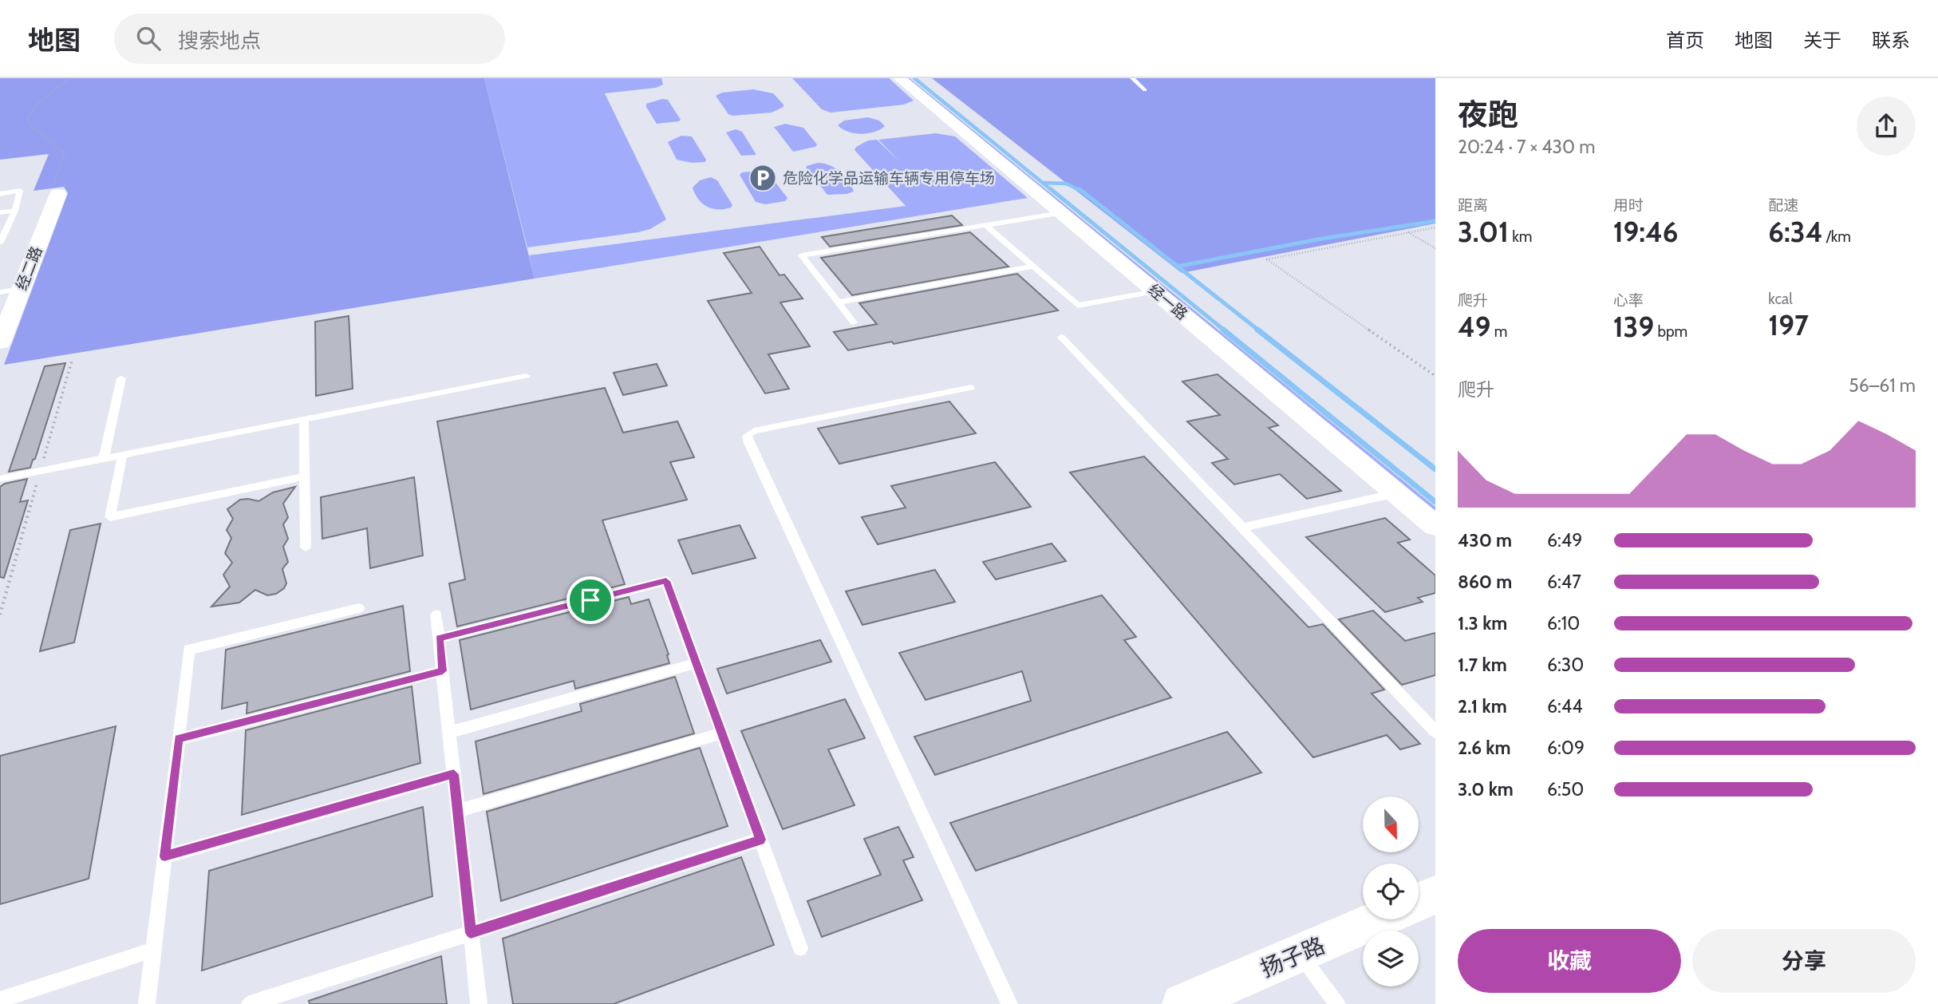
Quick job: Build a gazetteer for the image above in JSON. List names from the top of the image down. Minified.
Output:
{"streets":{"street":["经二路","经一路","扬子路"]},"places":{"parking":["危险化学品运输车辆专用停车场"]},"north":"bottom","page":{"header":"地图","search":"搜索地点","nav":["首页","地图","关于","联系"],"heading":["夜跑","20:24 · 7 × 430 m"],"stats":[["距离","3.01 km"],["用时","19:46"],["配速","6:34 /km"],["爬升","49 m"],["心率","139 bpm"],["kcal","197"]],"chart":["爬升","56–61 m"],"list":[{"name":"430 m","note":"6:49"},{"name":"860 m","note":"6:47"},{"name":"1.3 km","note":"6:10"},{"name":"1.7 km","note":"6:30"},{"name":"2.1 km","note":"6:44"},{"name":"2.6 km","note":"6:09"},{"name":"3.0 km","note":"6:50"}],"buttons":["收藏","分享"]}}
